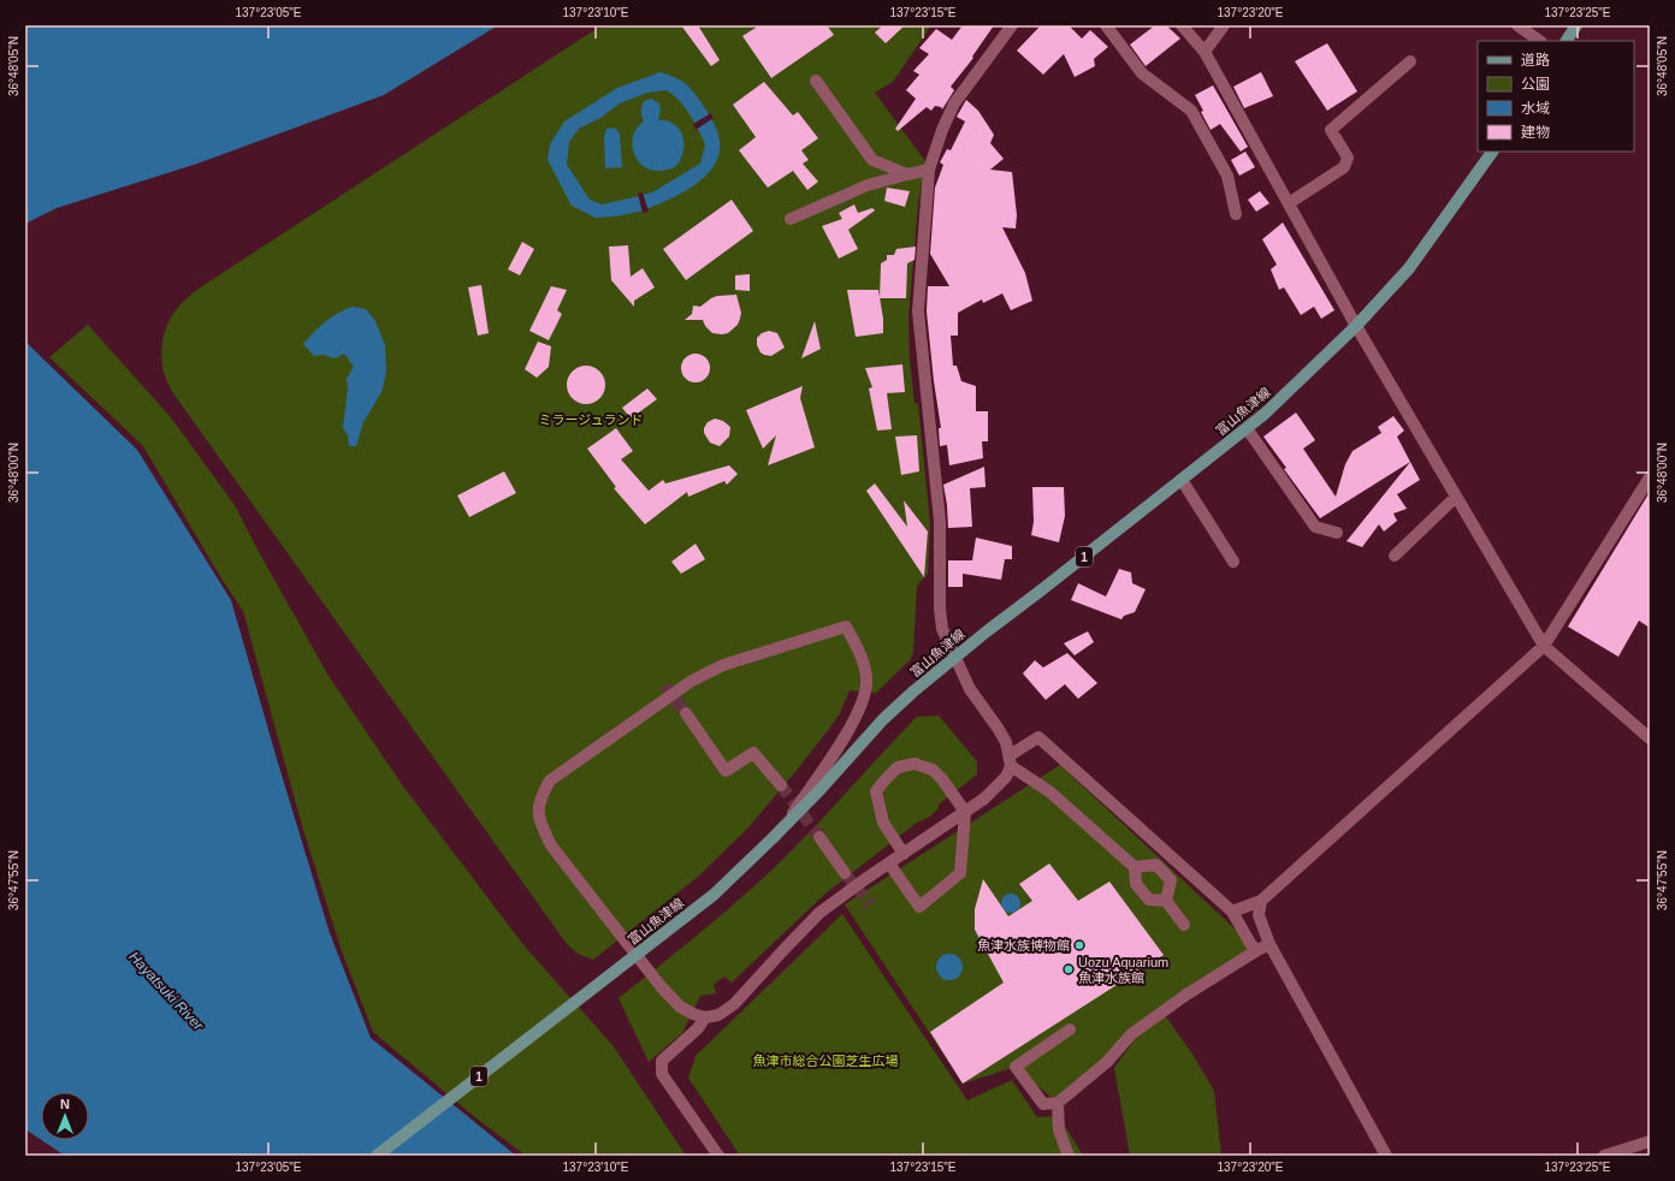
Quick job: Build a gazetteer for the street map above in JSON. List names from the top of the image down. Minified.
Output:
{"streets":{"main road":["富山魚津線","1"]},"water":["Hayatsuki River"],"parks":["ミラージュランド","魚津市総合公園芝生広場"],"places":["魚津水族博物館","Uozu Aquarium 魚津水族館"],"legend":["道路","公園","水域","建物"],"north":"top","coordinates":["137°23'05\"E","137°23'10\"E","137°23'15\"E","137°23'20\"E","137°23'25\"E","36°48'05\"N","36°48'00\"N","36°47'55\"N"]}
